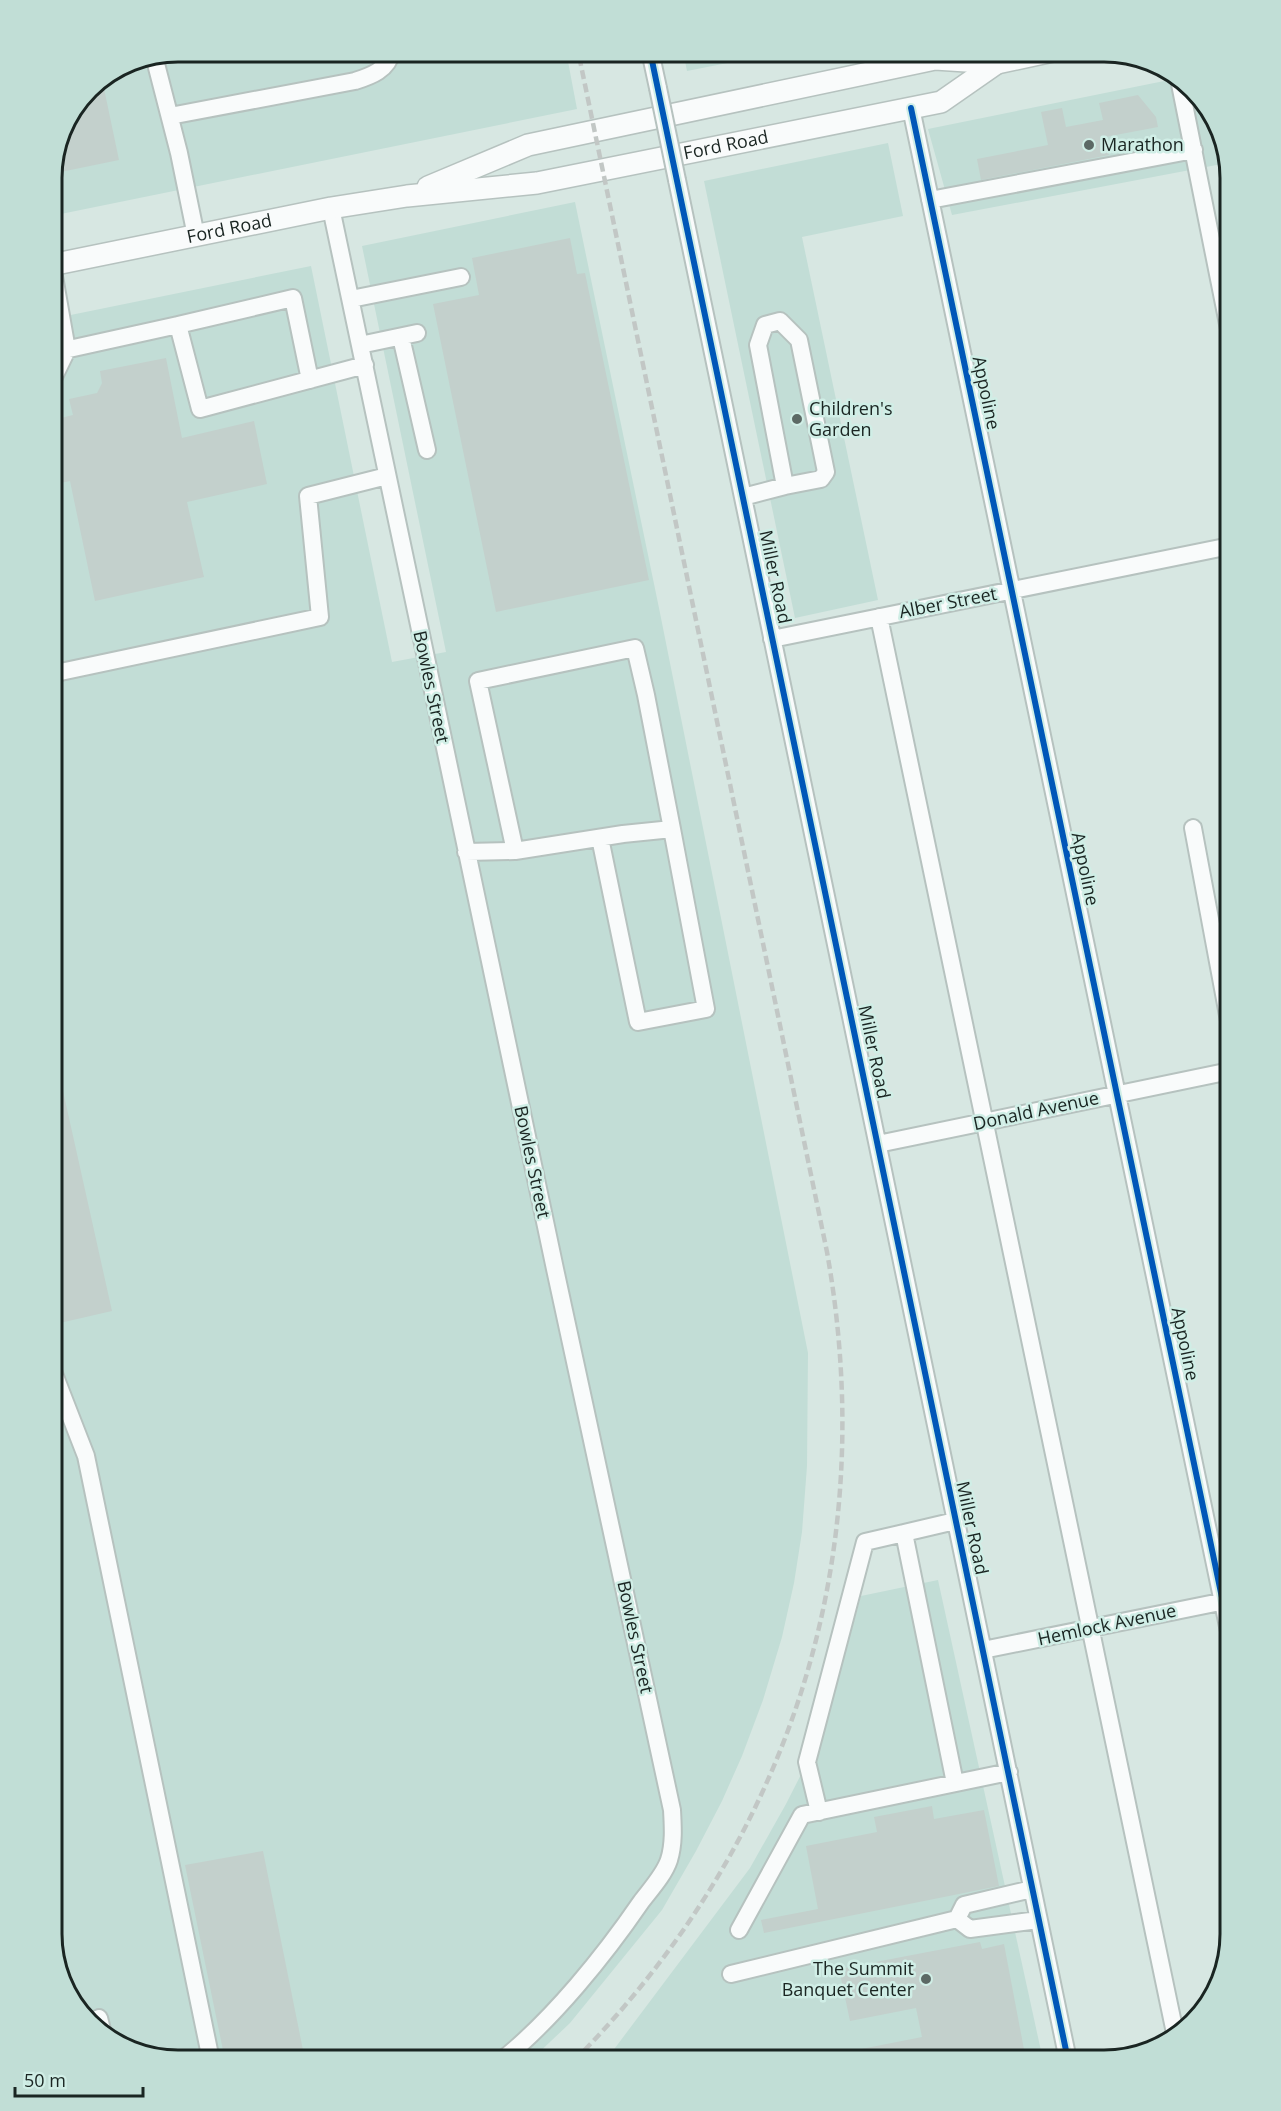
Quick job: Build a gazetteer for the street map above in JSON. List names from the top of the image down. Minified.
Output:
{"streets":{"main road":["Ford Road"],"street":["Appoline","Miller Road","Alber Street","Bowles Street","Donald Avenue","Hemlock Avenue"]},"crossings":[["Ford Road","Appoline"],["Ford Road","Bowles Street"],["Appoline","Alber Street"],["Appoline","Donald Avenue"],["Miller Road","Alber Street"],["Miller Road","Donald Avenue"],["Miller Road","Hemlock Avenue"]],"places":["Marathon","Children's Garden","The Summit Banquet Center"],"scale_bar":"50 m"}
